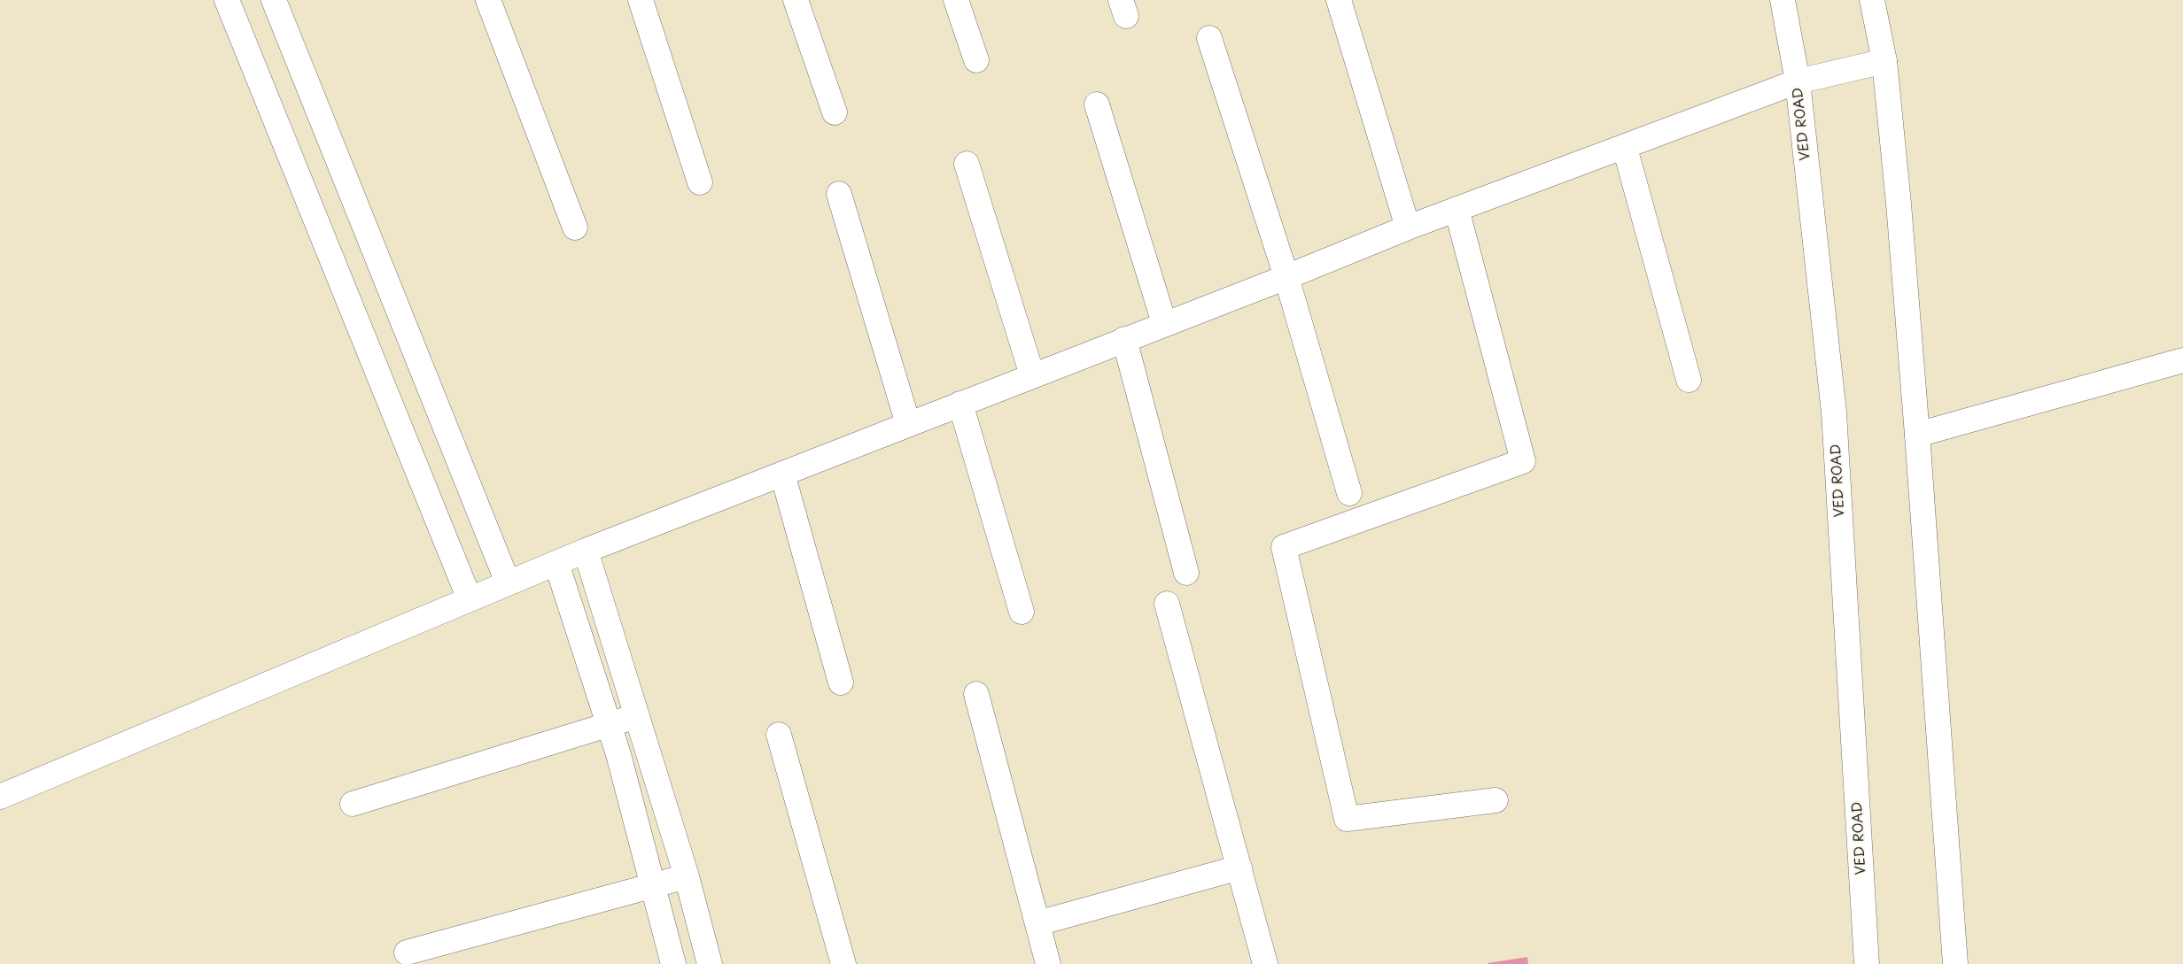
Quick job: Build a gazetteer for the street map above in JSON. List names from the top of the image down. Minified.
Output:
{"streets":{"street":["VED ROAD"]}}
